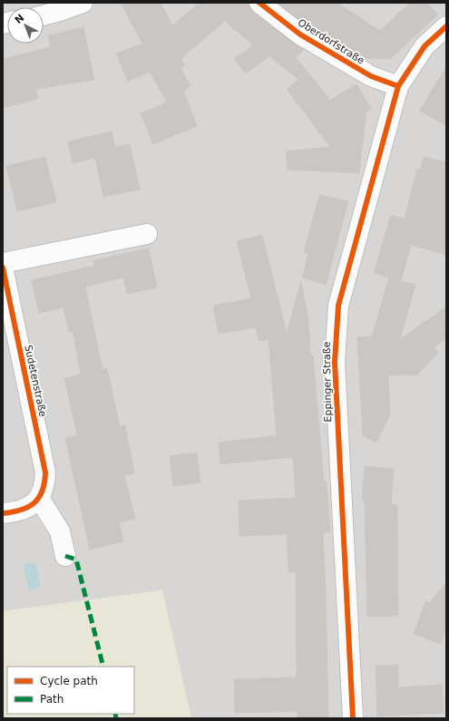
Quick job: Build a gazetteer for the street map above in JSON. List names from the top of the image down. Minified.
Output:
{"streets":{"street":["Oberdorfstraße","Sudetenstraße","Eppinger Straße"]},"crossings":[["Oberdorfstraße","Eppinger Straße"]],"legend":["Cycle path","Path"],"north":"top left"}
